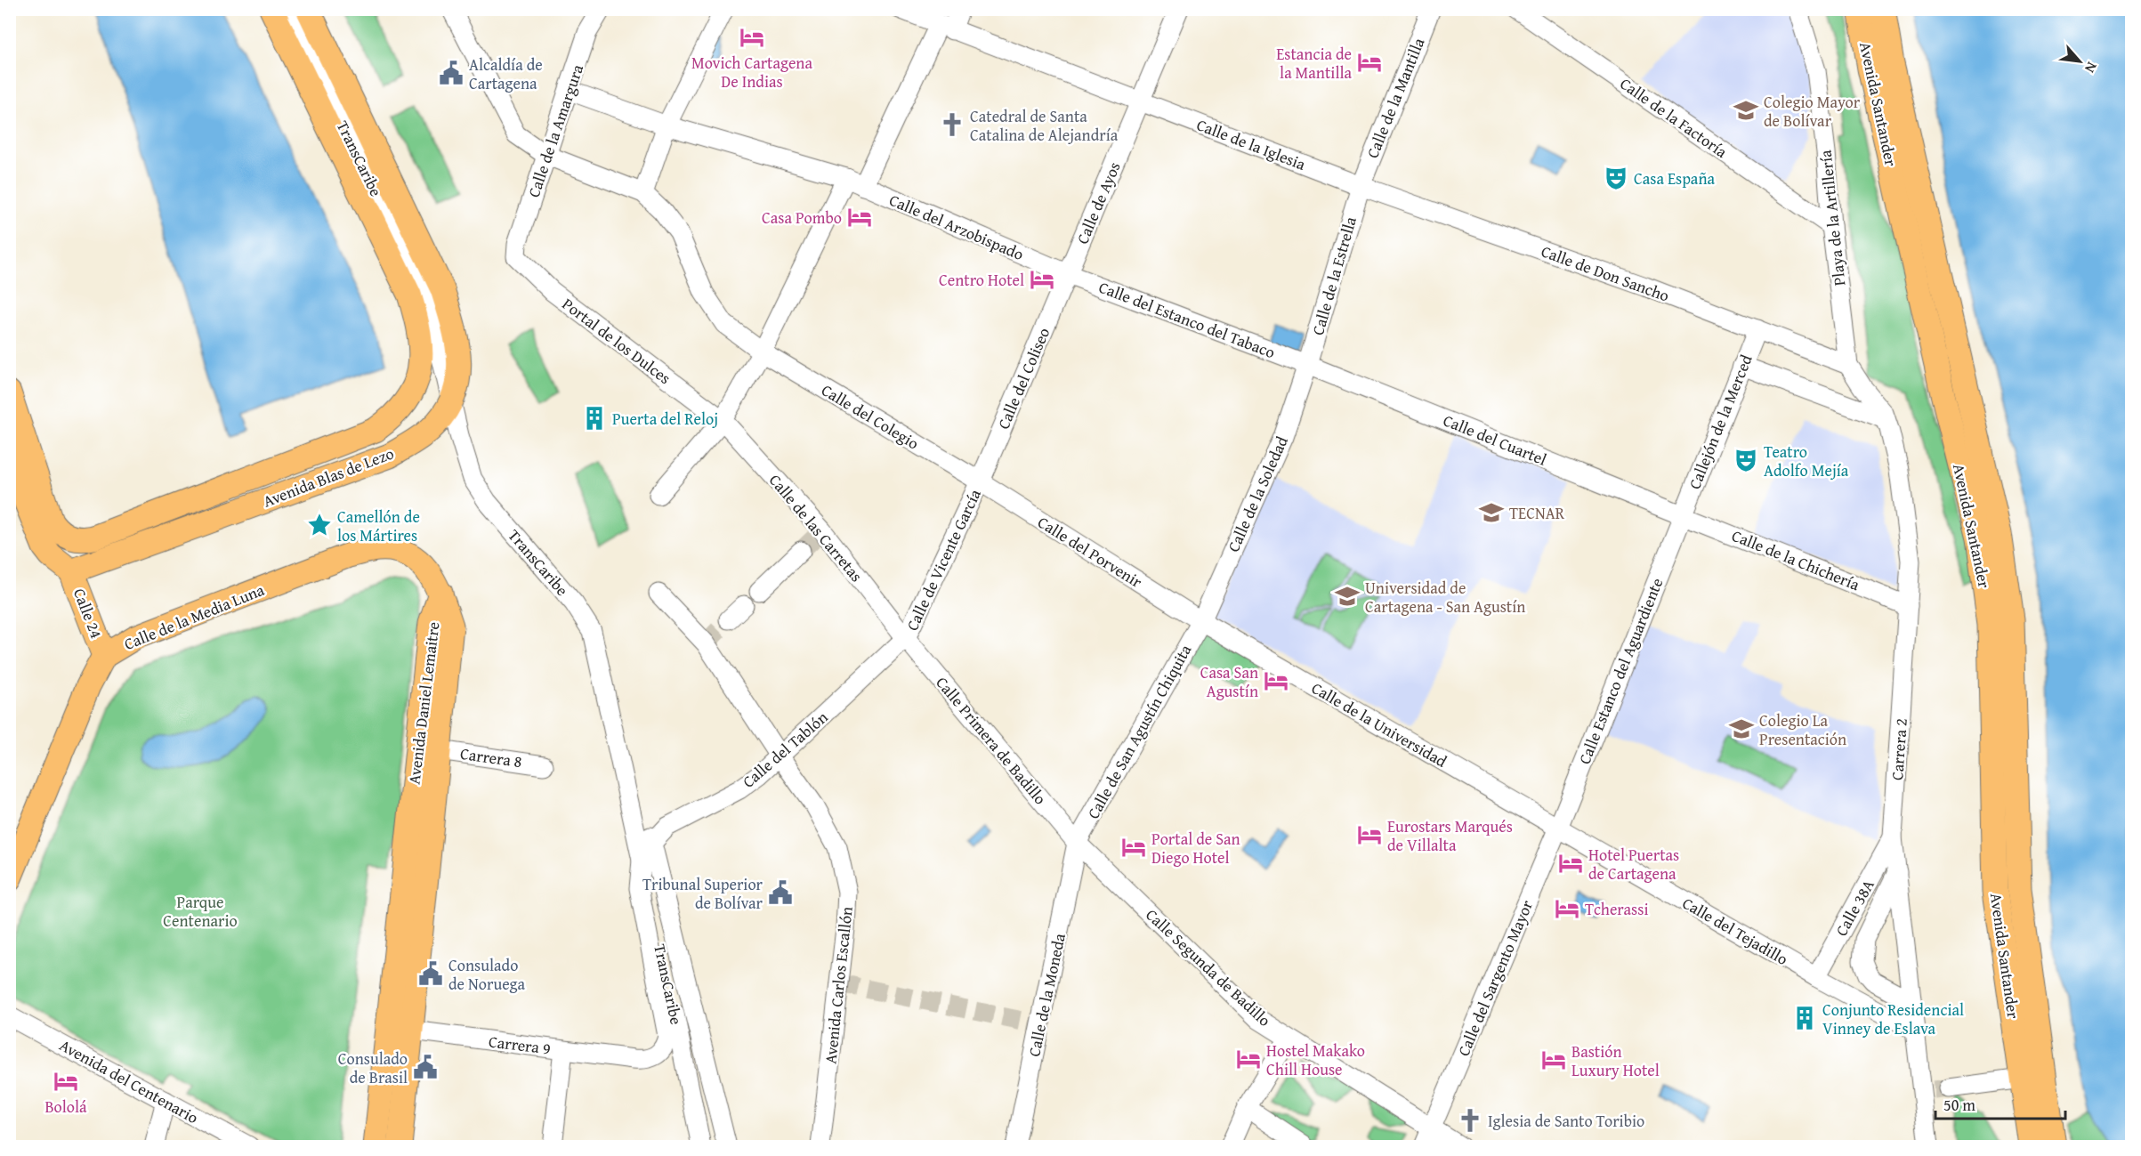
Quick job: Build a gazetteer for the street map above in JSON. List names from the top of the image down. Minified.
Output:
{"streets":{"main road":["Avenida Santander","Avenida Blas de Lezo","Calle 24","Calle de la Media Luna","Avenida Daniel Lemaitre"],"street":["Calle de la Mantilla","Calle de la Factoría","Calle de la Amargura","Calle de la Iglesia","TransCaribe","Calle de Ayos","Playa de la Artillería","Calle del Arzobispado","Calle de Don Sancho","Calle de la Estrella","Calle del Estanco del Tabaco","Portal de los Dulces","Calle del Coliseo","Calle del Colegio","Callejón de la Merced","Calle del Cuartel","Calle de la Soledad","Calle de las Carretas","Calle del Porvenir","Calle de Vicente García","Calle de la Chichería","Calle Estanco del Aguardiente","Calle de la Universidad","Calle de San Agustín Chiquita","Calle Primera de Badillo","Calle del Tablón","Carrera 2","Carrera 8","Calle 38A","Calle del Tejadillo","Calle Segunda de Badillo","Calle del Sargento Mayor","Avenida Carlos Escallón","Calle de la Moneda","Carrera 9","Avenida del Centenario"]},"crossings":[["Calle de la Mantilla","Calle de la Iglesia"],["Calle de la Mantilla","Calle de Don Sancho"],["Calle de la Mantilla","Calle de la Estrella"],["Calle de la Factoría","Playa de la Artillería"],["Calle de la Amargura","Calle del Arzobispado"],["Calle de la Amargura","Portal de los Dulces"],["Calle de la Iglesia","Calle de Ayos"],["Calle de la Iglesia","Calle de Don Sancho"],["Calle de la Iglesia","Calle de la Estrella"],["TransCaribe","Avenida Blas de Lezo"],["TransCaribe","Calle del Tablón"],["TransCaribe","Carrera 9"],["Calle de Ayos","Calle del Arzobispado"],["Calle de Ayos","Calle del Estanco del Tabaco"],["Calle de Ayos","Calle del Coliseo"],["Playa de la Artillería","Calle de Don Sancho"],["Playa de la Artillería","Carrera 2"],["Calle del Arzobispado","Calle del Estanco del Tabaco"],["Calle del Arzobispado","Calle del Coliseo"],["Calle de Don Sancho","Calle de la Estrella"],["Calle de Don Sancho","Callejón de la Merced"],["Calle de Don Sancho","Carrera 2"],["Calle de la Estrella","Calle del Estanco del Tabaco"],["Calle de la Estrella","Calle del Cuartel"],["Calle de la Estrella","Calle de la Soledad"],["Calle del Estanco del Tabaco","Calle del Coliseo"],["Calle del Estanco del Tabaco","Calle del Cuartel"],["Calle del Estanco del Tabaco","Calle de la Soledad"],["Portal de los Dulces","Calle de las Carretas"],["Calle del Coliseo","Calle del Colegio"],["Calle del Coliseo","Calle del Porvenir"],["Calle del Coliseo","Calle de Vicente García"],["Calle del Colegio","Calle del Porvenir"],["Calle del Colegio","Calle de Vicente García"],["Callejón de la Merced","Calle del Cuartel"],["Callejón de la Merced","Calle de la Chichería"],["Callejón de la Merced","Calle Estanco del Aguardiente"],["Calle del Cuartel","Calle de la Soledad"],["Calle del Cuartel","Calle de la Chichería"],["Calle del Cuartel","Calle Estanco del Aguardiente"],["Avenida Blas de Lezo","Calle 24"],["Calle de la Soledad","Calle del Porvenir"],["Calle de la Soledad","Calle de la Universidad"],["Calle de la Soledad","Calle de San Agustín Chiquita"],["Calle de las Carretas","Calle de Vicente García"],["Calle de las Carretas","Calle Primera de Badillo"],["Calle de las Carretas","Calle del Tablón"],["Calle del Porvenir","Calle de Vicente García"],["Calle del Porvenir","Calle de la Universidad"],["Calle del Porvenir","Calle de San Agustín Chiquita"],["Calle de Vicente García","Calle Primera de Badillo"],["Calle de Vicente García","Calle del Tablón"],["Calle de la Chichería","Calle Estanco del Aguardiente"],["Calle de la Chichería","Carrera 2"],["Calle 24","Calle de la Media Luna"],["Calle de la Media Luna","Avenida Daniel Lemaitre"],["Calle Estanco del Aguardiente","Calle de la Universidad"],["Calle Estanco del Aguardiente","Calle del Tejadillo"],["Calle Estanco del Aguardiente","Calle del Sargento Mayor"],["Avenida Daniel Lemaitre","Carrera 8"],["Avenida Daniel Lemaitre","Carrera 9"],["Calle de la Universidad","Calle de San Agustín Chiquita"],["Calle de la Universidad","Calle del Tejadillo"],["Calle de la Universidad","Calle del Sargento Mayor"],["Calle de San Agustín Chiquita","Calle Primera de Badillo"],["Calle de San Agustín Chiquita","Calle Segunda de Badillo"],["Calle de San Agustín Chiquita","Calle de la Moneda"],["Calle Primera de Badillo","Calle del Tablón"],["Calle Primera de Badillo","Calle Segunda de Badillo"],["Calle Primera de Badillo","Calle de la Moneda"],["Calle del Tablón","Avenida Carlos Escallón"],["Calle del Tablón","Carrera 9"],["Carrera 2","Calle 38A"],["Carrera 2","Calle del Tejadillo"],["Calle 38A","Calle del Tejadillo"],["Calle del Tejadillo","Calle del Sargento Mayor"],["Calle Segunda de Badillo","Calle del Sargento Mayor"],["Calle Segunda de Badillo","Calle de la Moneda"]],"parks":["Parque Centenario"],"places":{"hotel":["Movich Cartagena De Indias","Estancia de la Mantilla","Casa Pombo","Centro Hotel","Casa San Agustín","Eurostars Marqués de Villalta","Portal de San Diego Hotel","Hotel Puertas de Cartagena","Tcherassi","Hostel Makako Chill House","Bastión Luxury Hotel","Bololá"],"public building":["Alcaldía de Cartagena","Tribunal Superior de Bolívar","Consulado de Noruega","Consulado de Brasil"],"school or university":["Colegio Mayor de Bolívar","TECNAR","Universidad de Cartagena - San Agustín","Colegio La Presentación"],"church":["Catedral de Santa Catalina de Alejandría","Iglesia de Santo Toribio"],"theatre":["Casa España","Teatro Adolfo Mejía"],"building":["Puerta del Reloj","Conjunto Residencial Vinney de Eslava"],"place":["Camellón de los Mártires"]},"scale_bar":"50 m","north":"bottom right"}
